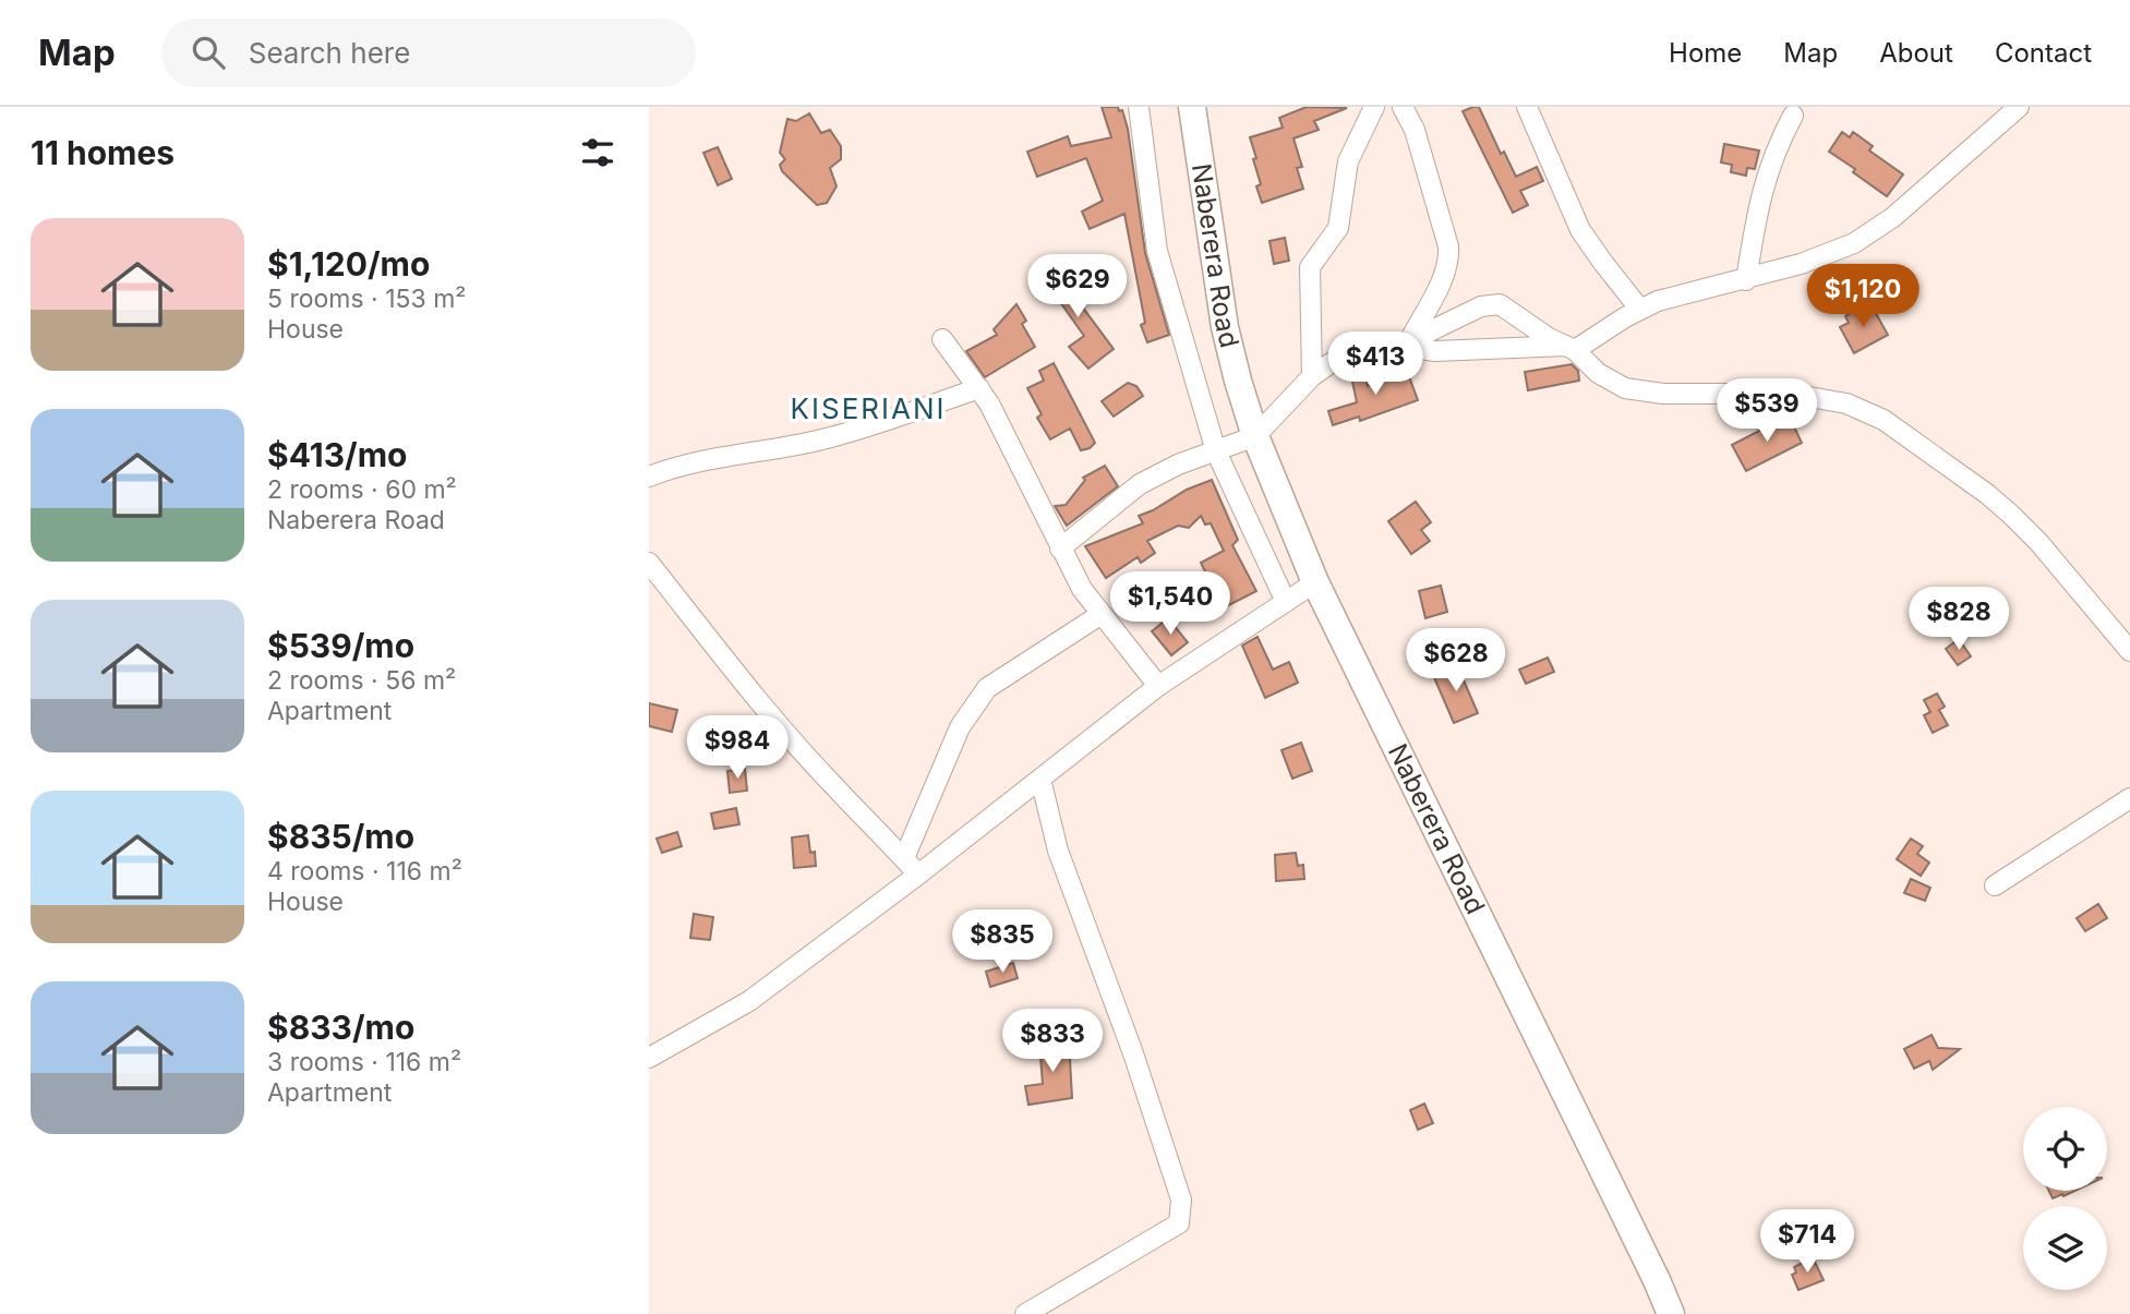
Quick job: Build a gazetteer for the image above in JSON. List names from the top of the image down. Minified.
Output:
{"streets":{"street":["Naberera Road"]},"districts":["KISERIANI"],"page":{"header":"Map","search":"Search here","nav":["Home","Map","About","Contact"],"heading":"11 homes","list":[{"name":"$1,120/mo","note":"5 rooms · 153 m² · House"},{"name":"$413/mo","note":"2 rooms · 60 m² · Naberera Road"},{"name":"$539/mo","note":"2 rooms · 56 m² · Apartment"},{"name":"$835/mo","note":"4 rooms · 116 m² · House"},{"name":"$833/mo","note":"3 rooms · 116 m² · Apartment"}],"price":["$629","$1,120","$413","$539","$1,540","$828","$628","$984","$835","$833","$714"]}}
